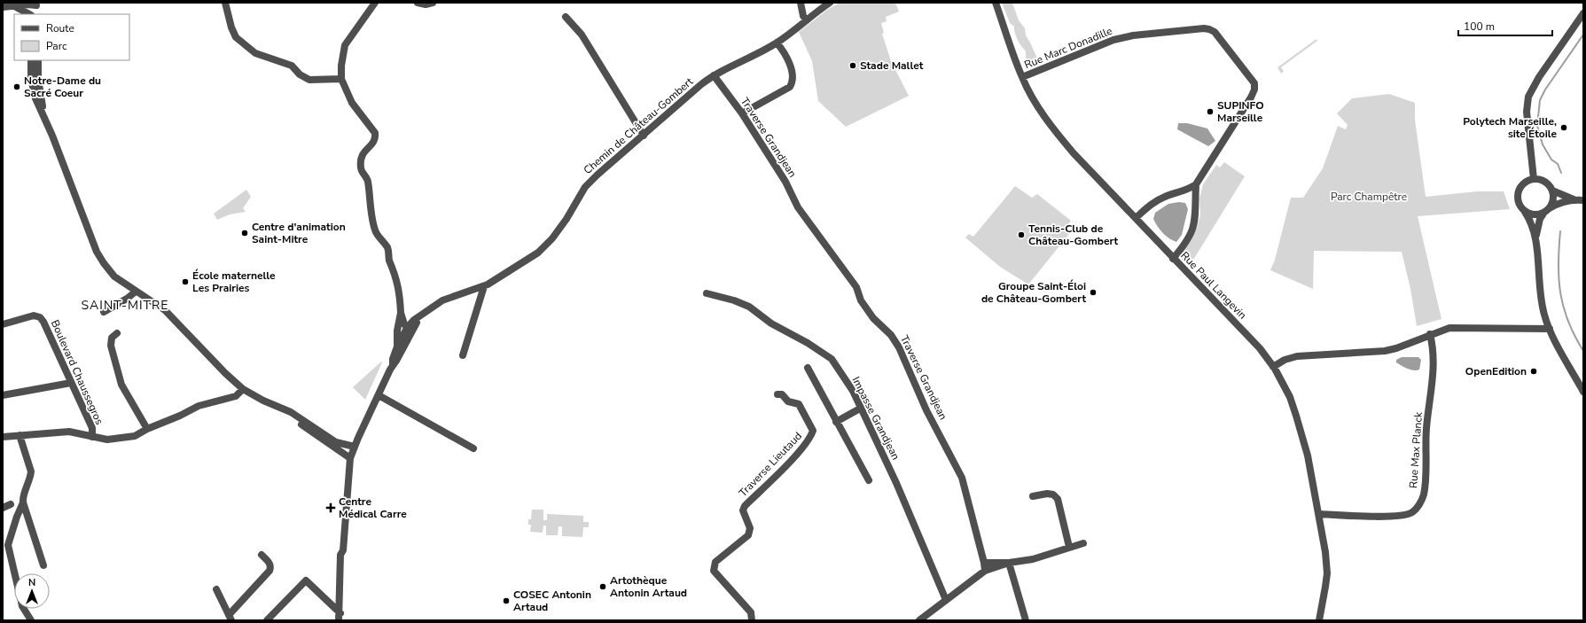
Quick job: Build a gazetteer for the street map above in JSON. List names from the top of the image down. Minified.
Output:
{"streets":{"street":["Rue Marc Donadille","Chemin de Château-Gombert","Traverse Grandjean","Rue Paul Langevin","Boulevard Chaussegros","Impasse Grandjean","Rue Max Planck","Traverse Lieutaud"]},"crossings":[["Rue Marc Donadille","Rue Paul Langevin"],["Chemin de Château-Gombert","Traverse Grandjean"],["Rue Paul Langevin","Rue Max Planck"]],"districts":["SAINT-MITRE"],"parks":["Parc Champêtre"],"places":{"other":["Stade Mallet","Notre-Dame du Sacré Coeur","SUPINFO Marseille","Polytech Marseille, site Étoile","Centre d'animation Saint-Mitre","Tennis-Club de Château-Gombert","École maternelle Les Prairies","Groupe Saint-Éloi de Château-Gombert","OpenEdition","Artothèque Antonin Artaud","COSEC Antonin Artaud"],"health":["Centre Médical Carre"]},"legend":["Route","Parc"],"scale_bar":"100 m","north":"top"}
